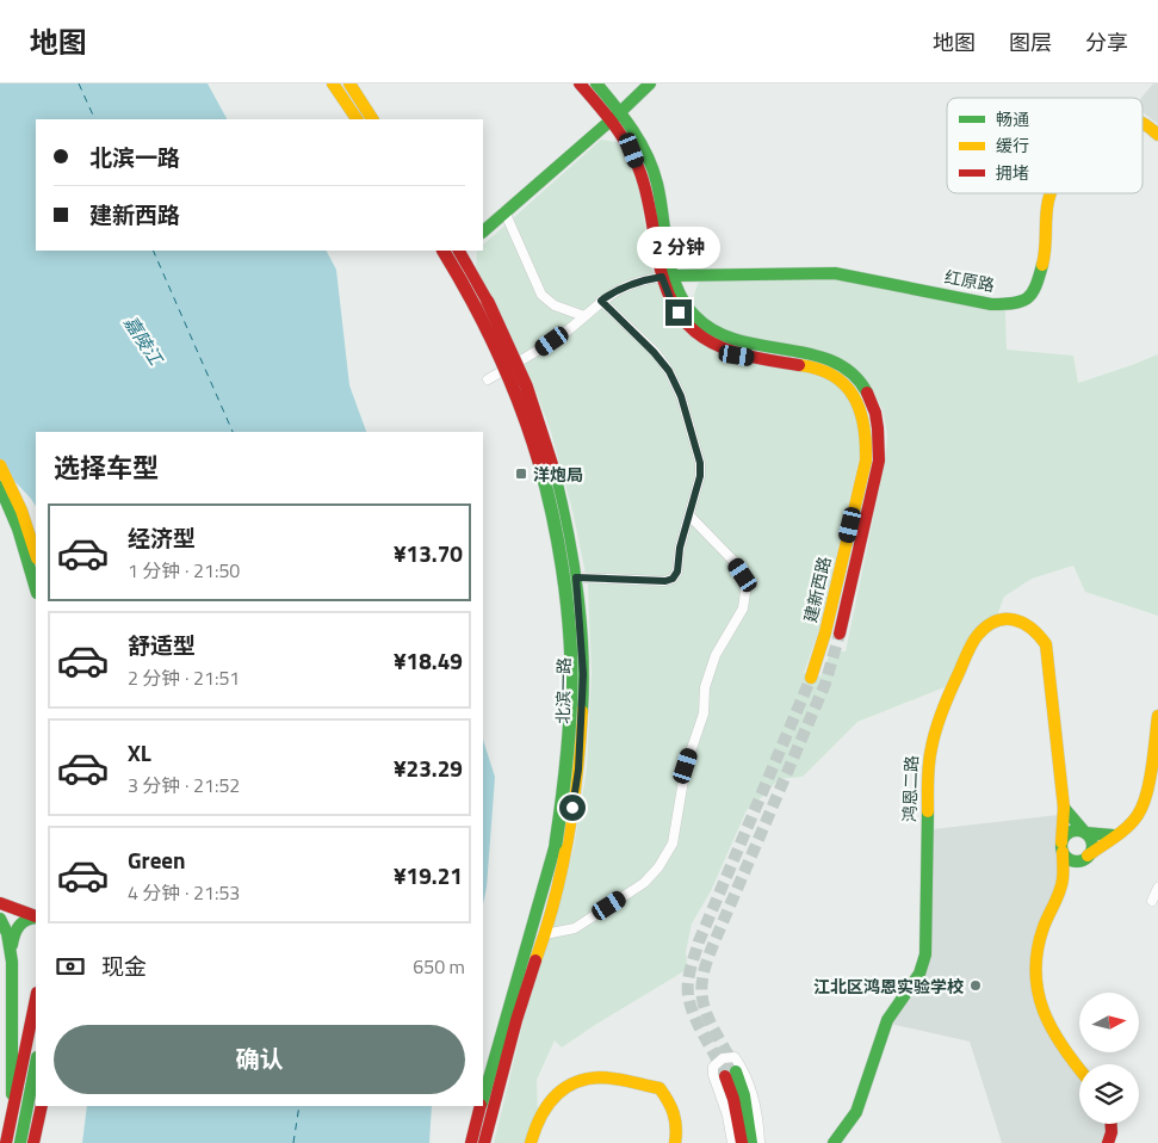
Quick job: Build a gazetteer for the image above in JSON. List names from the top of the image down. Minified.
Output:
{"streets":{"main road":["红原路","建新西路","北滨一路","鸿恩二路"]},"crossings":[["红原路","建新西路"]],"water":["嘉陵江"],"places":{"transit":["洋炮局"],"other":["江北区鸿恩实验学校"]},"legend":["畅通","缓行","拥堵"],"north":"right","page":{"header":"地图","nav":["地图","图层","分享"],"banner":["北滨一路","建新西路"],"bubble":"2 分钟","heading":"选择车型","list":[{"name":"经济型","note":"1 分钟 · 21:50","value":"¥13.70"},{"name":"舒适型","note":"2 分钟 · 21:51","value":"¥18.49"},{"name":"XL","note":"3 分钟 · 21:52","value":"¥23.29"},{"name":"Green","note":"4 分钟 · 21:53","value":"¥19.21"}],"pay":["现金","650 m"],"buttons":"确认"}}
